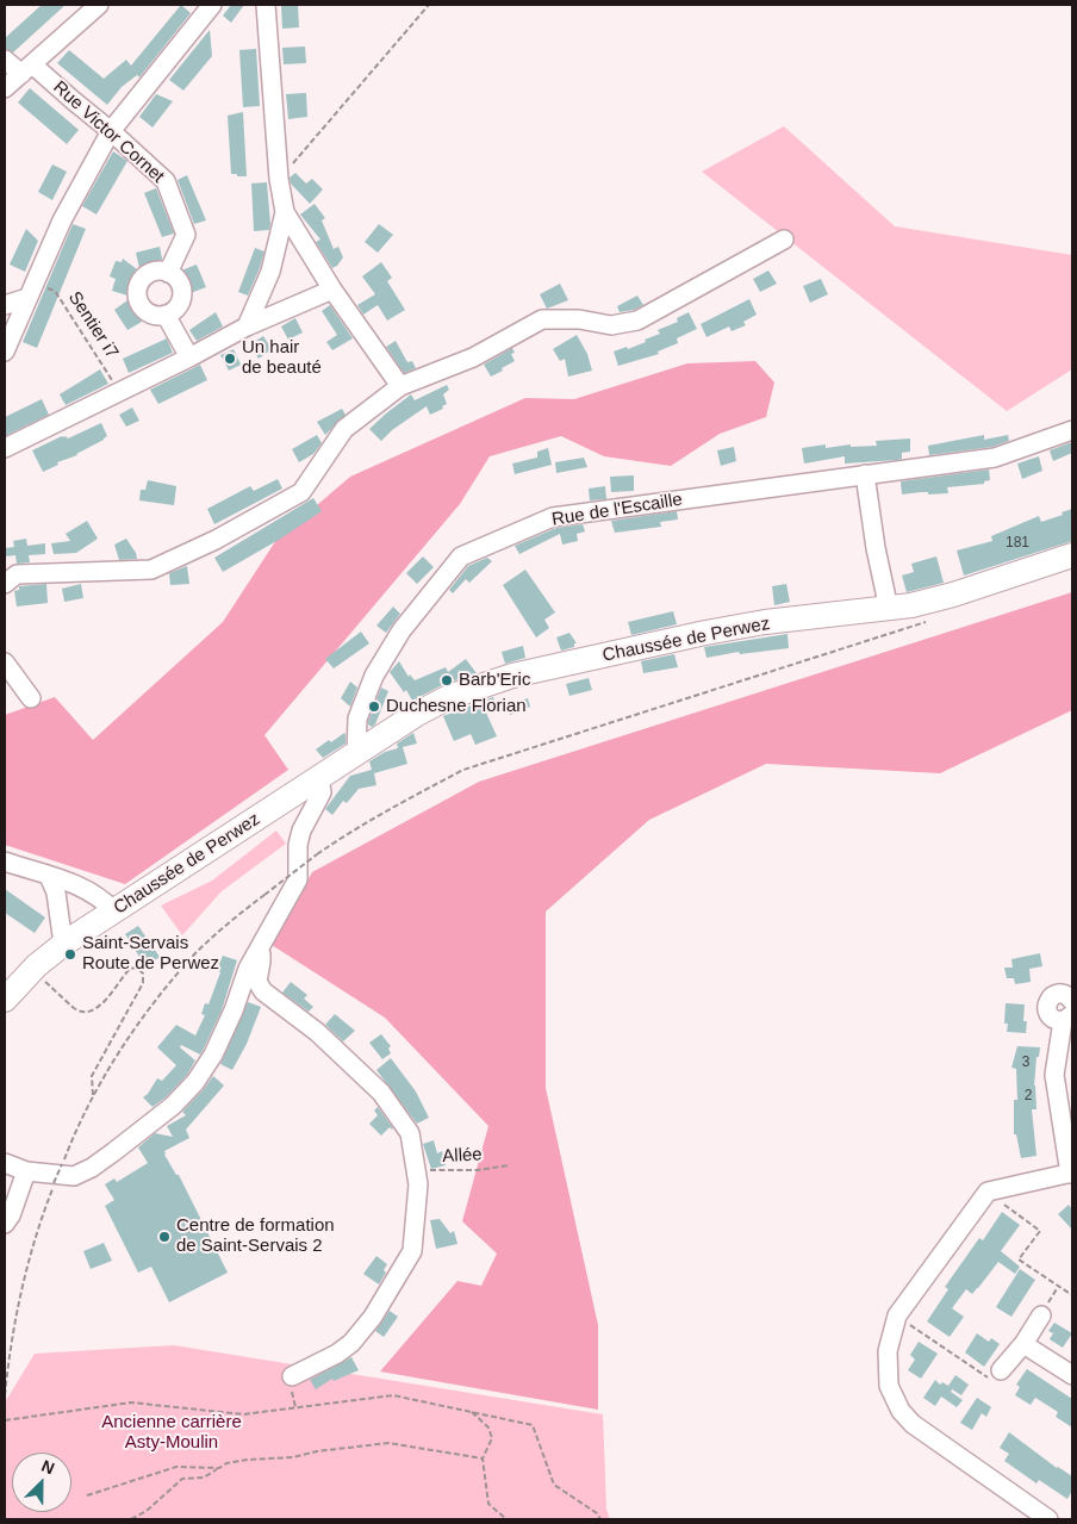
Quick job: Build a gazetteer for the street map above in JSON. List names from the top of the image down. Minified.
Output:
{"streets":{"main road":["Chaussée de Perwez"],"street":["Rue Victor Cornet","Rue de l'Escaille"],"path":["Sentier i7","Allée"]},"crossings":[["Rue de l'Escaille","Chaussée de Perwez"]],"parks":["Ancienne carrière Asty-Moulin"],"places":["Un hair de beauté","Barb'Eric","Duchesne Florian","Saint-Servais Route de Perwez","Centre de formation de Saint-Servais 2"],"house_numbers":["181","3","2"],"north":"top right"}
